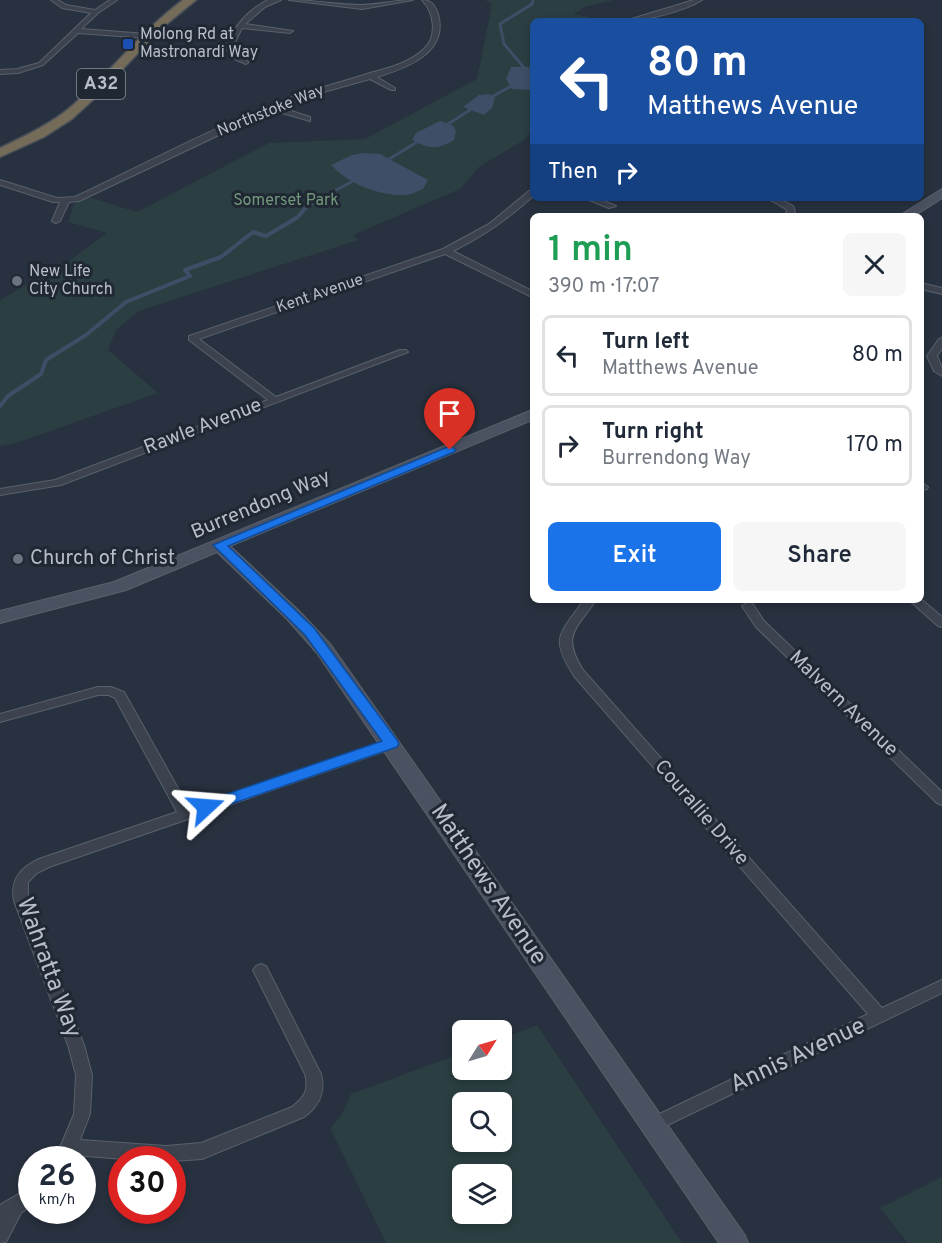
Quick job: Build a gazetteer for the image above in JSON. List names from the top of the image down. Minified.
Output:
{"streets":{"highway":["A32"],"street":["Northstoke Way","Kent Avenue","Rawle Avenue","Burrendong Way","Malvern Avenue","Courallie Drive","Matthews Avenue","Wahratta Way","Annis Avenue"]},"crossings":[["Kent Avenue","Rawle Avenue"],["Burrendong Way","Matthews Avenue"],["Courallie Drive","Annis Avenue"],["Matthews Avenue","Wahratta Way"],["Matthews Avenue","Annis Avenue"]],"parks":["Somerset Park"],"places":{"transit":["Molong Rd at Mastronardi Way"],"other":["New Life City Church","Church of Christ"]},"north":"top right","page":{"turn":["80 m","Matthews Avenue"],"then":"Then","heading":["1 min","390 m · 17:07"],"list":[{"name":"Turn left","note":"Matthews Avenue","value":"80 m"},{"name":"Turn right","note":"Burrendong Way","value":"170 m"}],"buttons":["Exit","Share"],"speed":"26 km/h","limit":"30"}}
